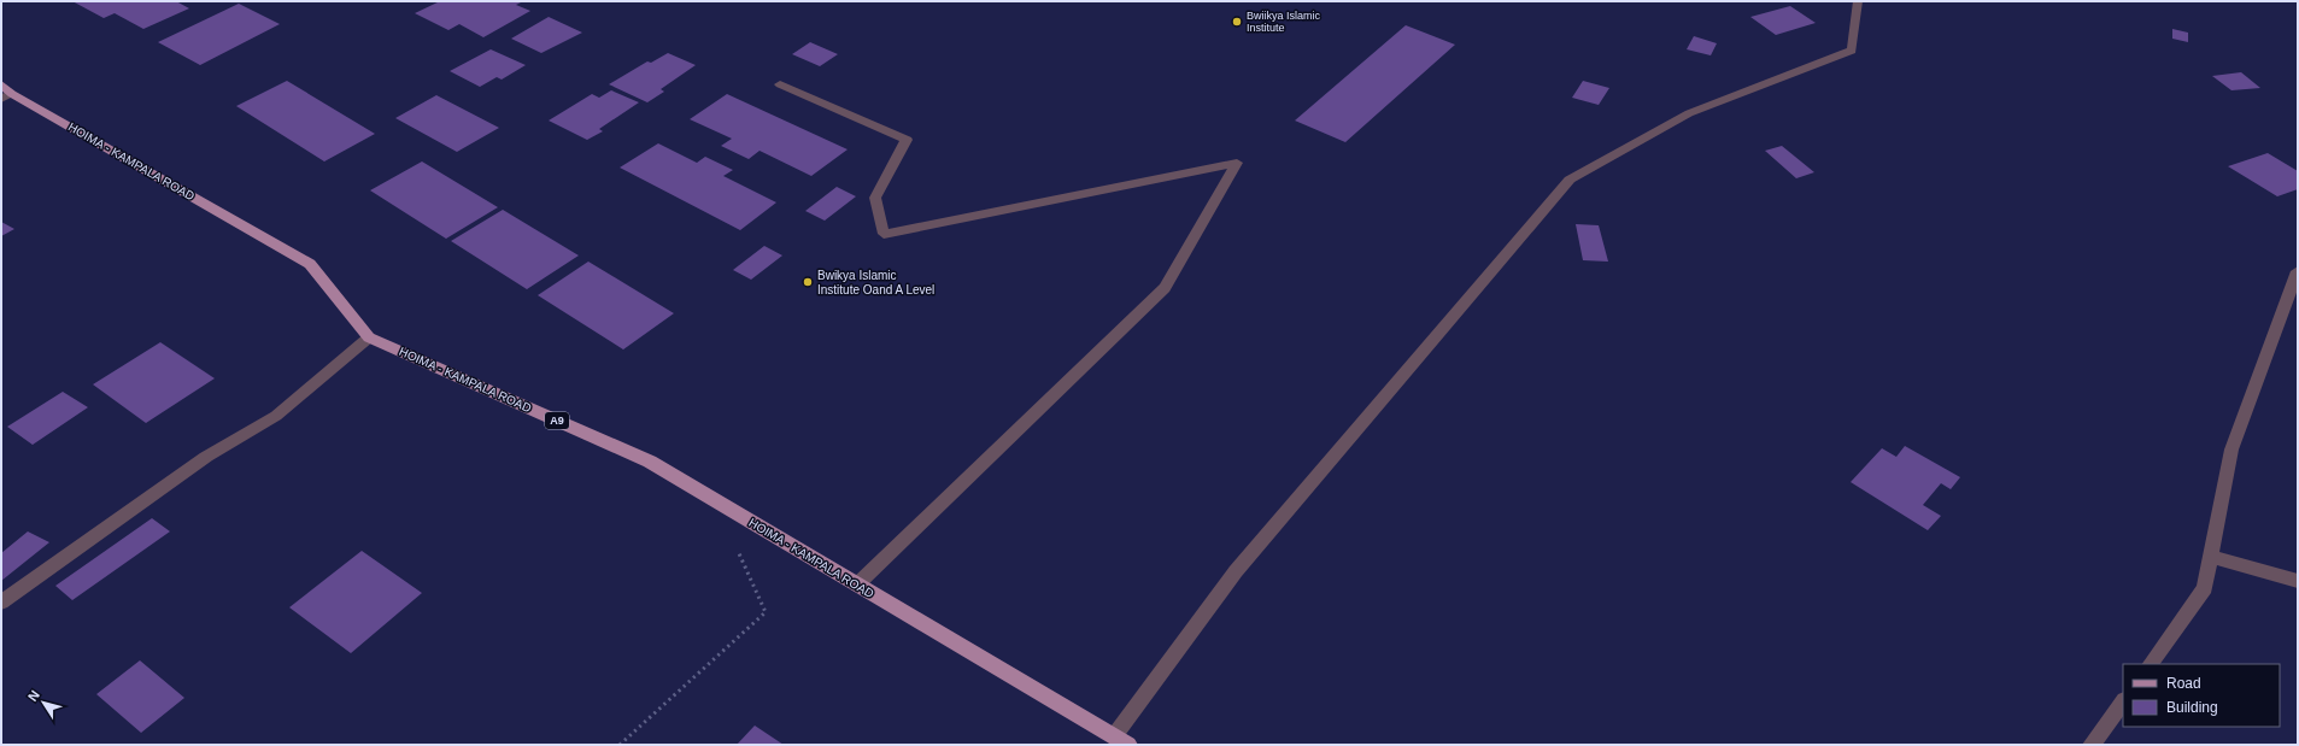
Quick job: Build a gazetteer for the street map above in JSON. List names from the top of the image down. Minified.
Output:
{"streets":{"main road":["HOIMA - KAMPALA ROAD","A9"]},"places":["Bwiikya Islamic Institute","Bwikya Islamic Institute Oand A Level"],"legend":["Road","Building"],"north":"top left"}
